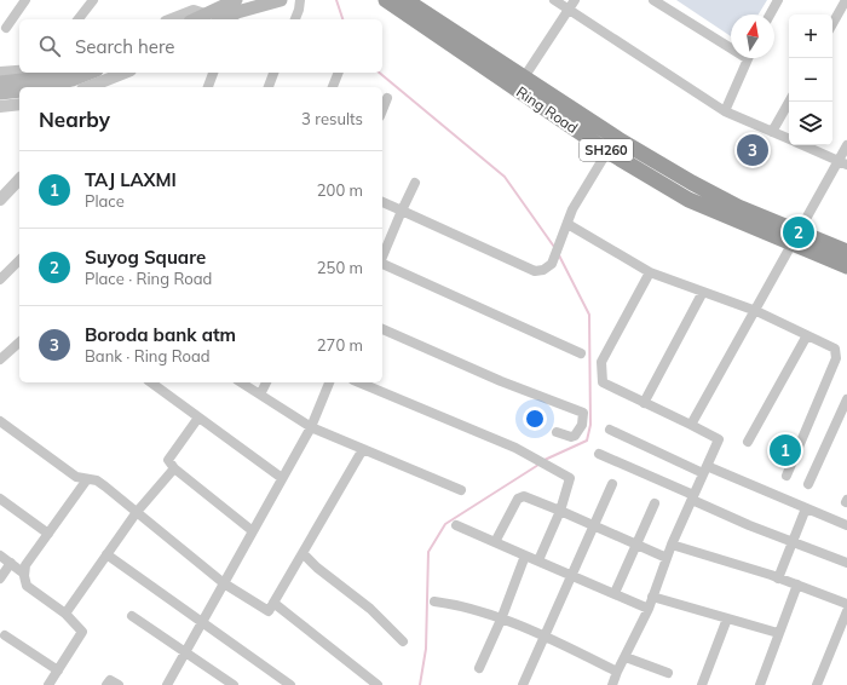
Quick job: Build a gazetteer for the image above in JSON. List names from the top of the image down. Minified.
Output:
{"streets":{"highway":["Ring Road","SH260"]},"north":"top","page":{"map_buttons":["+","−"],"search":"Search here","heading":["Nearby","3 results"],"pins":["3","2","1"],"list":[{"mark":"1","name":"TAJ LAXMI","note":"Place","value":"200 m"},{"mark":"2","name":"Suyog Square","note":"Place · Ring Road","value":"250 m"},{"mark":"3","name":"Boroda bank atm","note":"Bank · Ring Road","value":"270 m"}]}}
